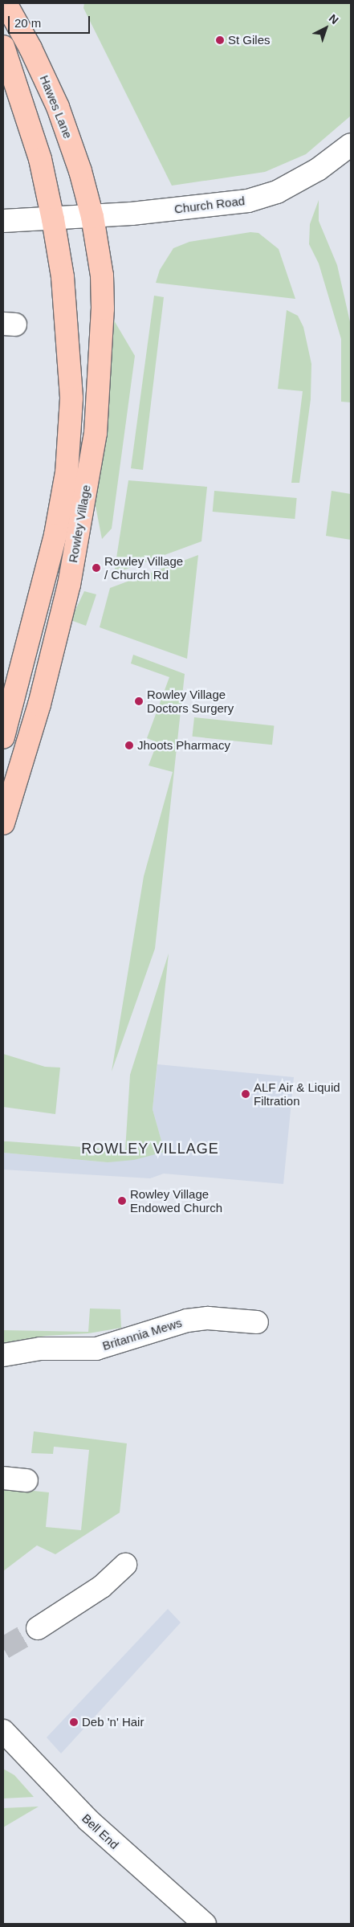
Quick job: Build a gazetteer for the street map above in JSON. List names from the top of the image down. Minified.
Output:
{"streets":{"main road":["Hawes Lane","Rowley Village"],"street":["Church Road","Britannia Mews","Bell End"]},"crossings":[["Hawes Lane","Church Road"],["Hawes Lane","Rowley Village"],["Church Road","Rowley Village"]],"districts":["ROWLEY VILLAGE"],"places":["St Giles","Rowley Village / Church Rd","Rowley Village Doctors Surgery","Jhoots Pharmacy","ALF Air & Liquid Filtration","Rowley Village Endowed Church","Deb 'n' Hair"],"scale_bar":"20 m","north":"top right"}
